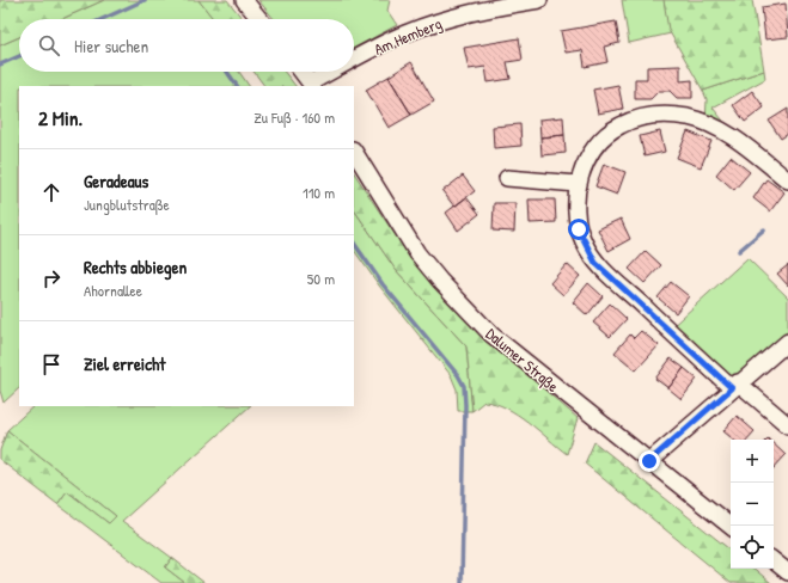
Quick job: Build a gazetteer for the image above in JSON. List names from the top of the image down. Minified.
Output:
{"streets":{"street":["Am Hemberg","Dalumer Straße"]},"page":{"search":"Hier suchen","heading":["2 Min.","Zu Fuß · 160 m"],"list":[["Geradeaus","Jungblutstraße","110 m"],["Rechts abbiegen","Ahornallee","50 m"],"Ziel erreicht"],"map_buttons":["+","−"]}}
